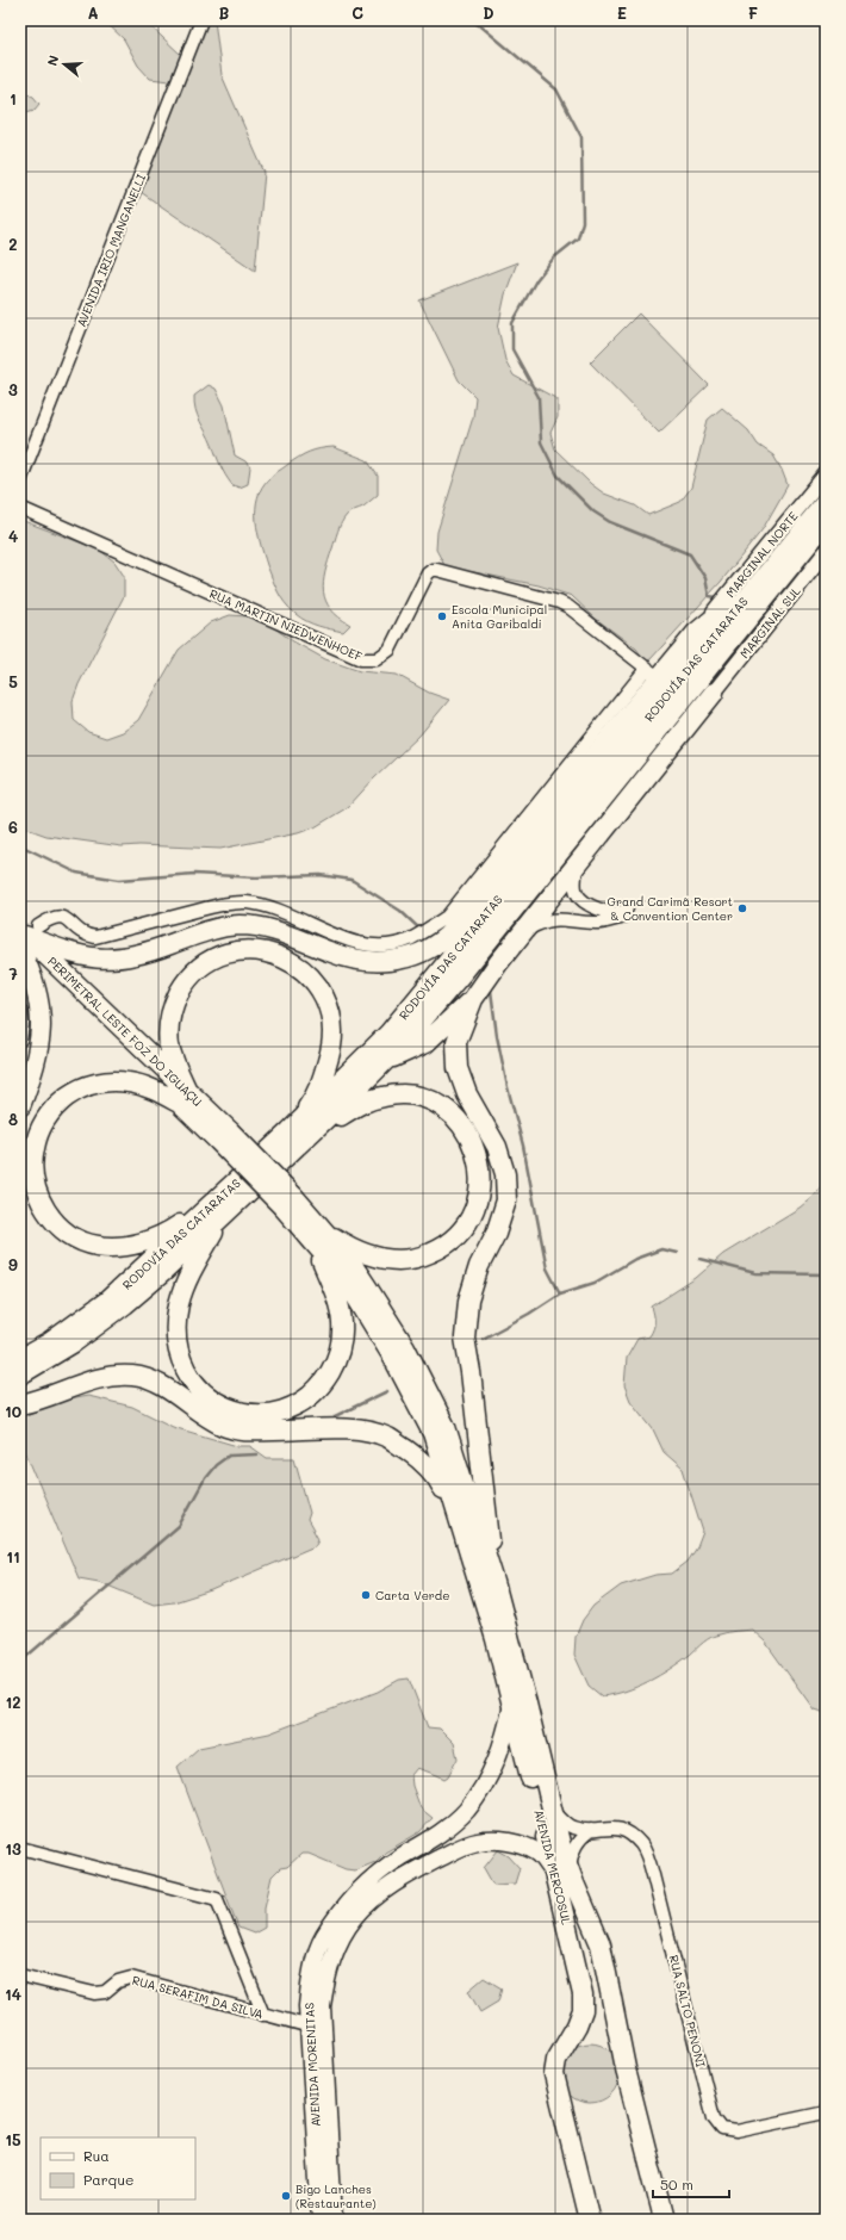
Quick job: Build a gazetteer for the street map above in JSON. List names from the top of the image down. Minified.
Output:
{"streets":{"highway":["RODOVÍA DAS CATARATAS","PERIMETRAL LESTE FOZ DO IGUAÇU","AVENIDA MERCOSUL"],"main road":["AVENIDA MORENITAS"],"street":["AVENIDA IRIO MANGANELLI","MARGINAL NORTE","MARGINAL SUL","RUA MARTIN NIEDWENHOEF","RUA SERAFIM DA SILVA","RUA SALTO PENONI"]},"crossings":[["AVENIDA MERCOSUL","RUA SALTO PENONI"],["AVENIDA MERCOSUL","AVENIDA MORENITAS"],["RUA SERAFIM DA SILVA","AVENIDA MORENITAS"]],"places":["Escola Municipal Anita Garibaldi","Grand Carimã Resort & Convention Center","Carta Verde","Bigo Lanches (Restaurante)"],"legend":["Rua","Parque"],"scale_bar":"50 m","north":"left","grid":{"columns":["A","B","C","D","E","F"],"rows":["1","2","3","4","5","6","7","8","9","10","11","12","13","14","15"]}}
